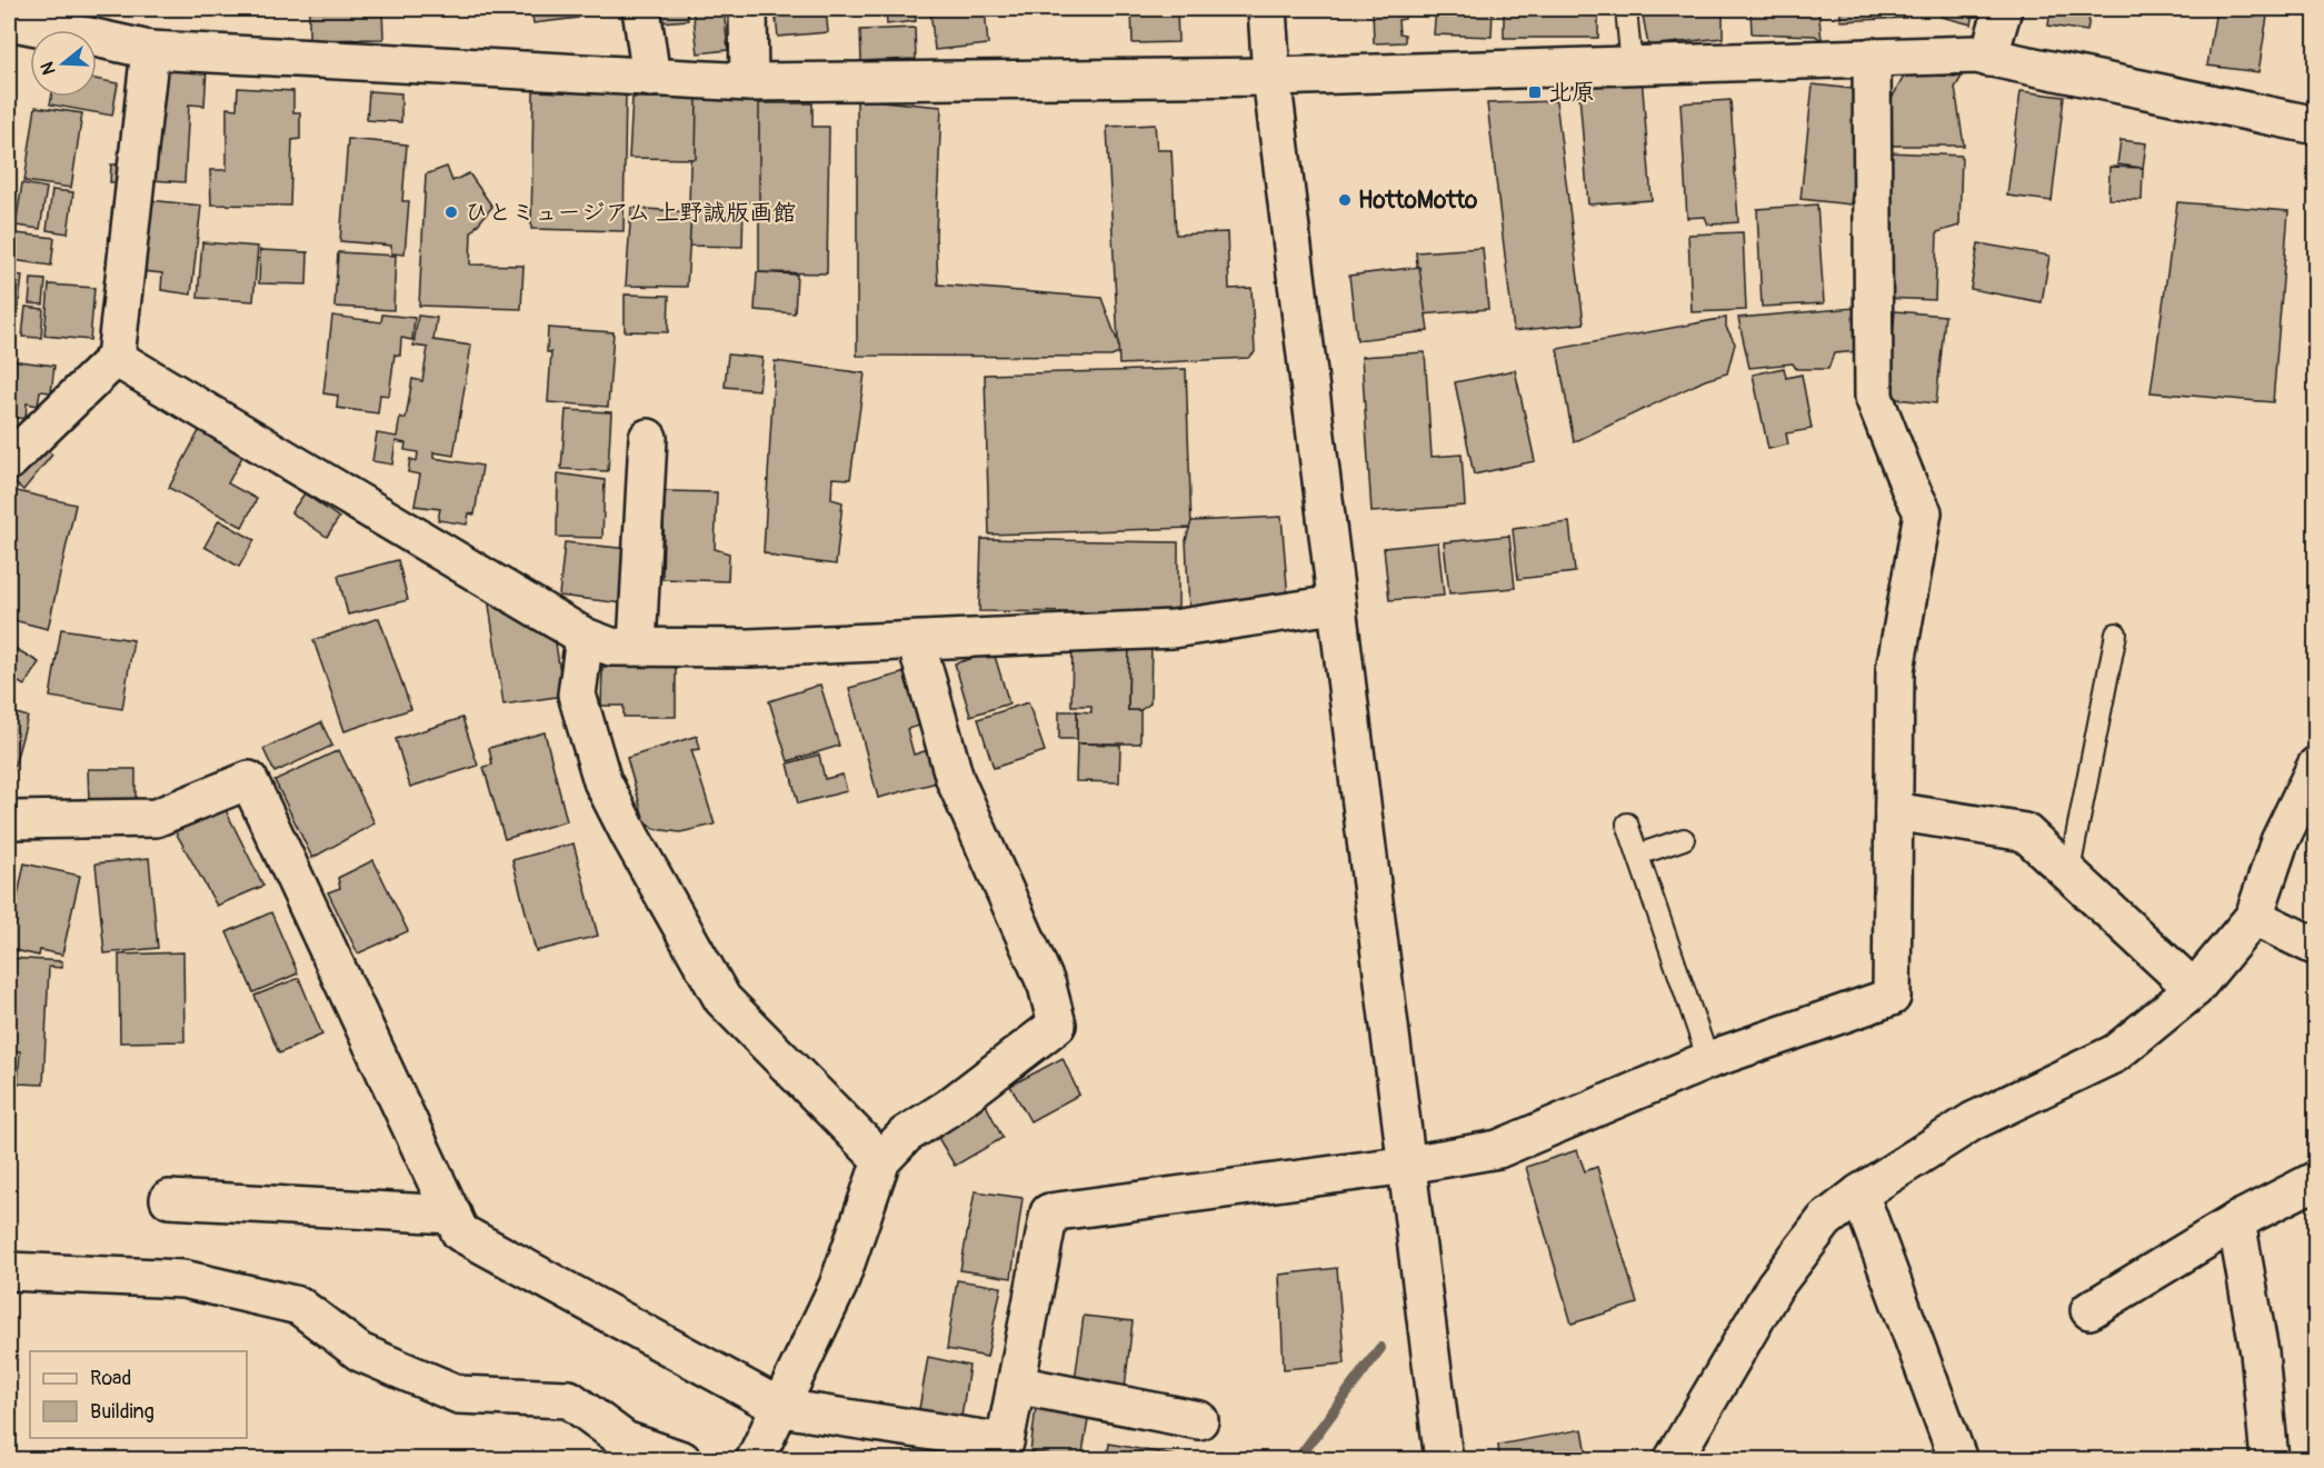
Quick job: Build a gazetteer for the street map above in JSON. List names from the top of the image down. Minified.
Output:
{"places":{"transit":["北原"],"other":["HottoMotto","ひとミュージアム 上野誠版画館"]},"legend":["Road","Building"],"north":"left"}
